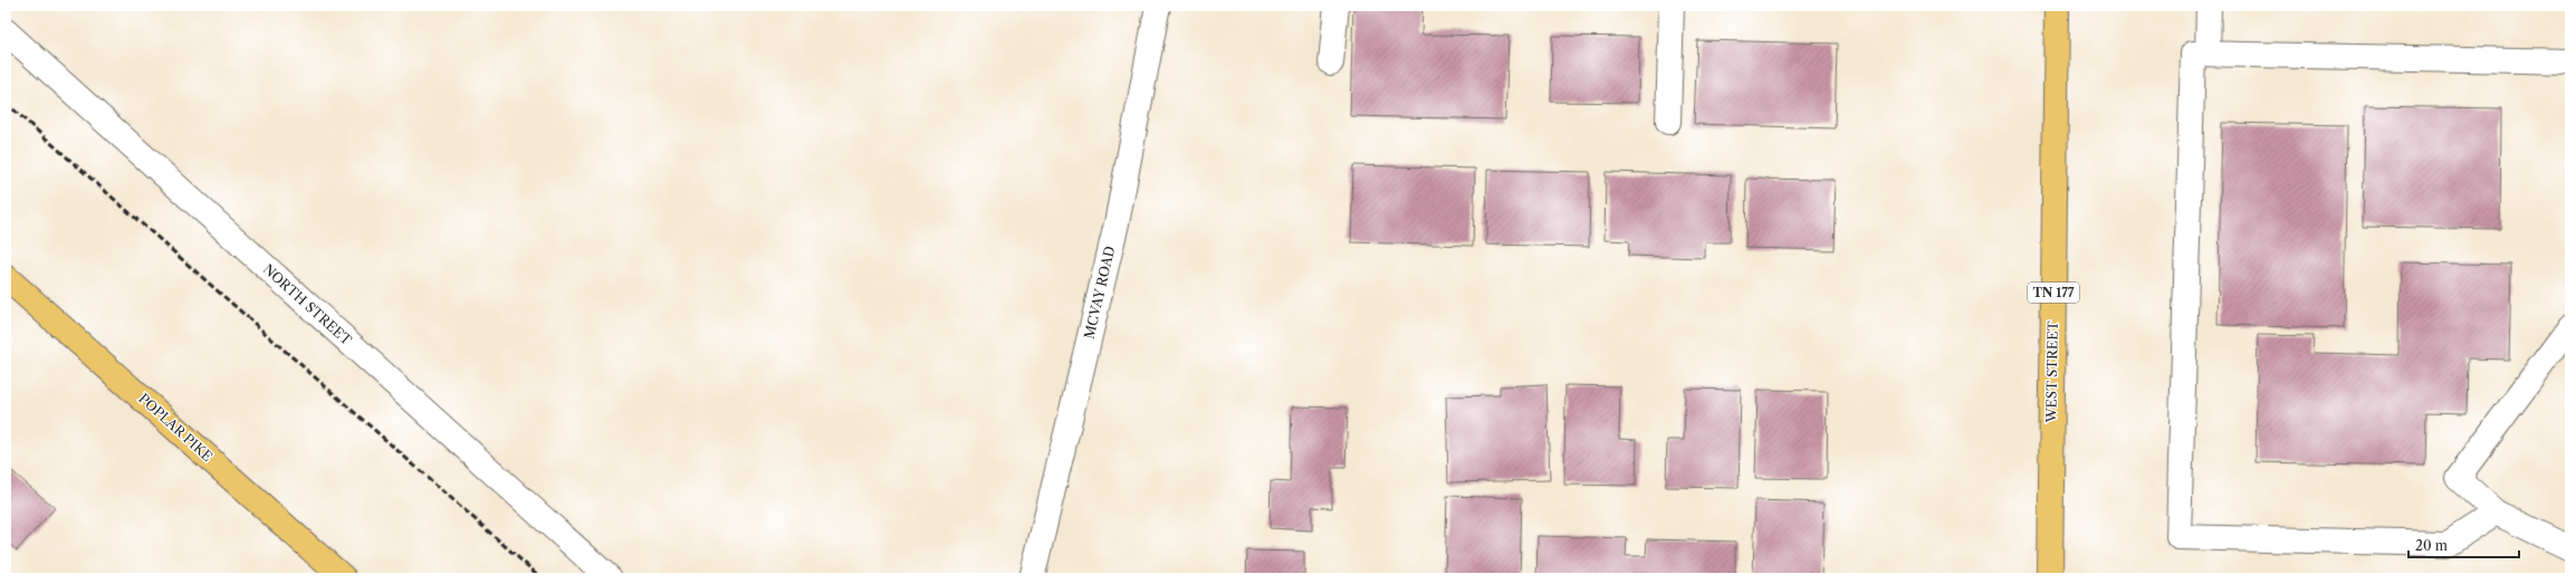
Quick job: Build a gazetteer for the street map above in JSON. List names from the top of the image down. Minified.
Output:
{"streets":{"main road":["TN 177","WEST STREET","POPLAR PIKE"],"street":["MCVAY ROAD","NORTH STREET"]},"scale_bar":"20 m"}
